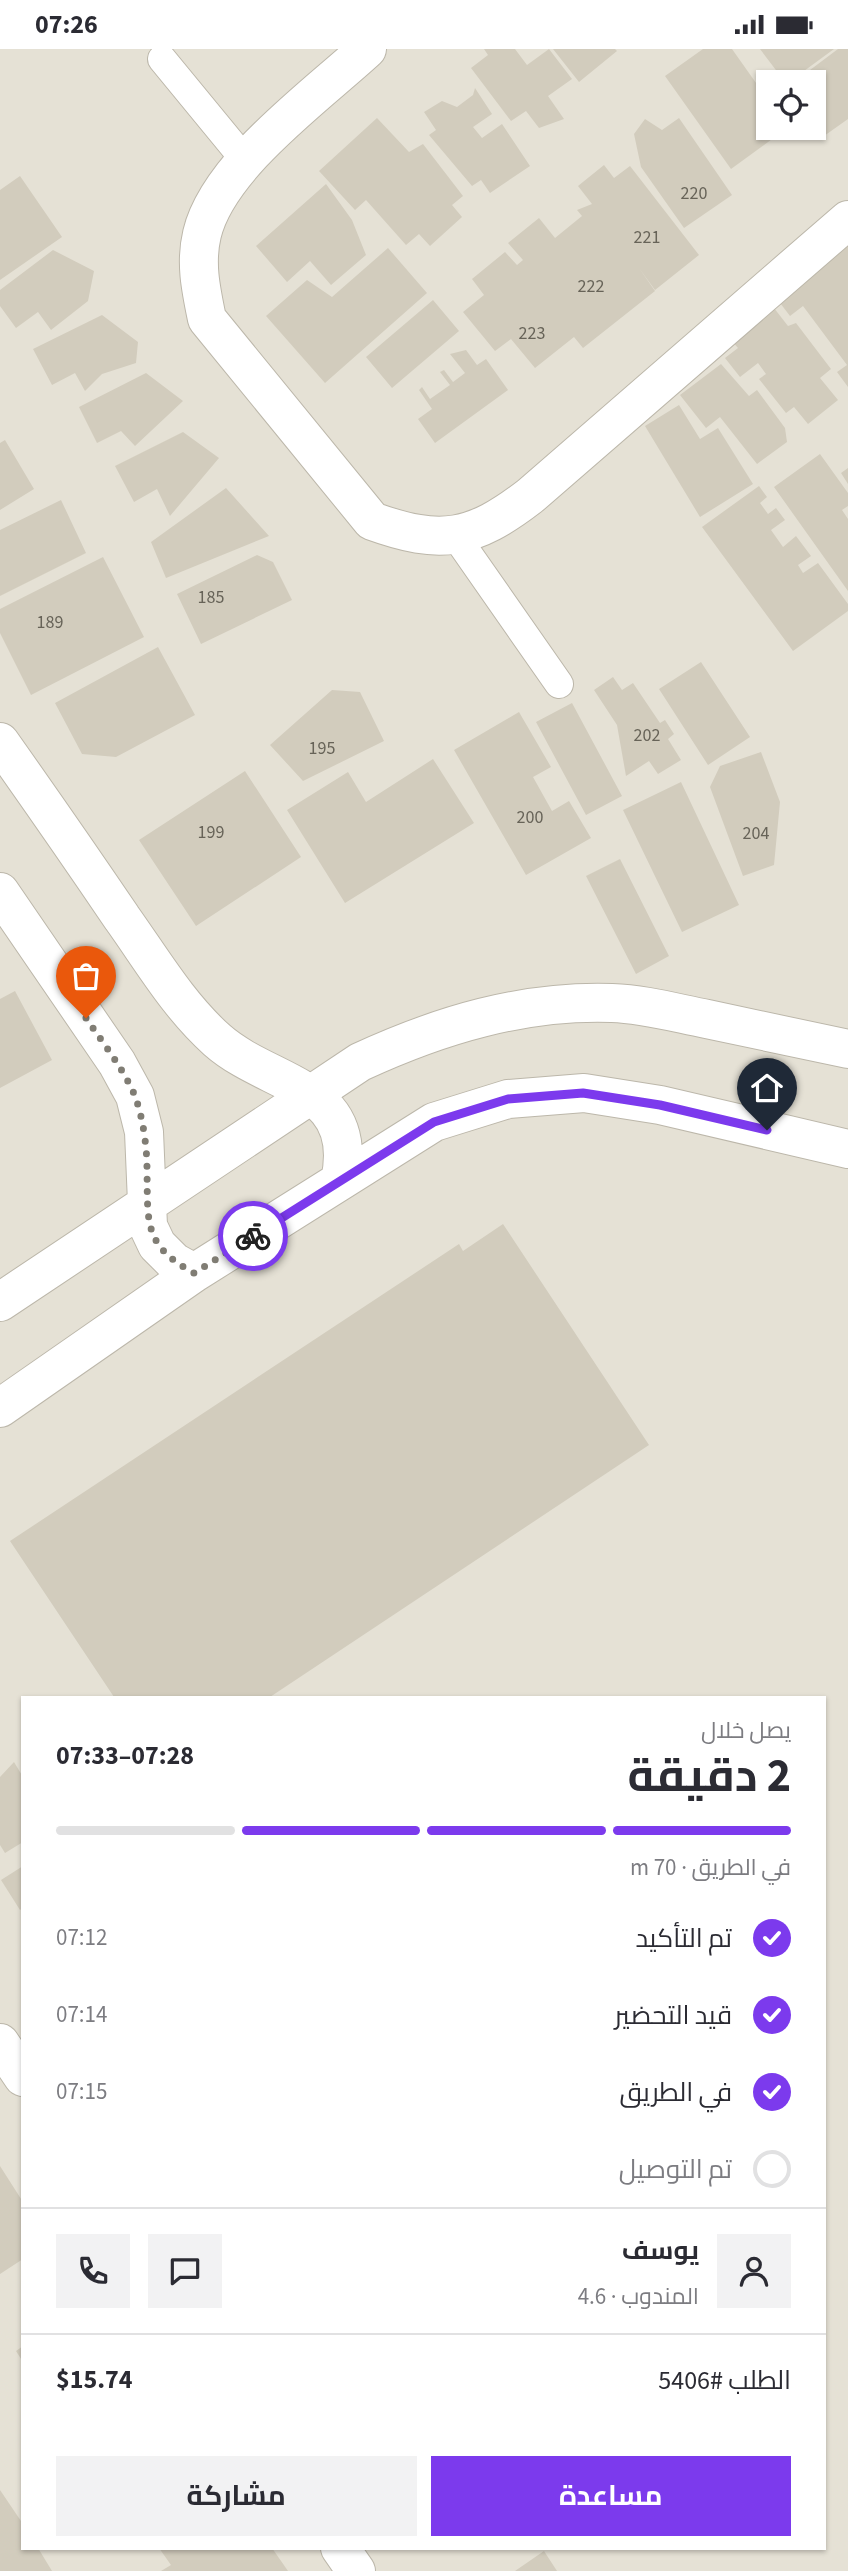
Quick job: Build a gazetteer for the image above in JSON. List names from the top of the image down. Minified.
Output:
{"house_numbers":["220","221","222","223","185","189","202","195","200","199","204"],"page":{"status":"07:26","heading":["2 دقيقة","يصل خلال","07:28–07:33"],"panel":["يوسف","المندوب · 4.6","الطلب #5406","$15.74"],"bar":"في الطريق · 70 m","list":[["تم التأكيد","07:12"],["قيد التحضير","07:14"],["في الطريق","07:15"],"تم التوصيل"],"buttons":["مساعدة","مشاركة"]}}
